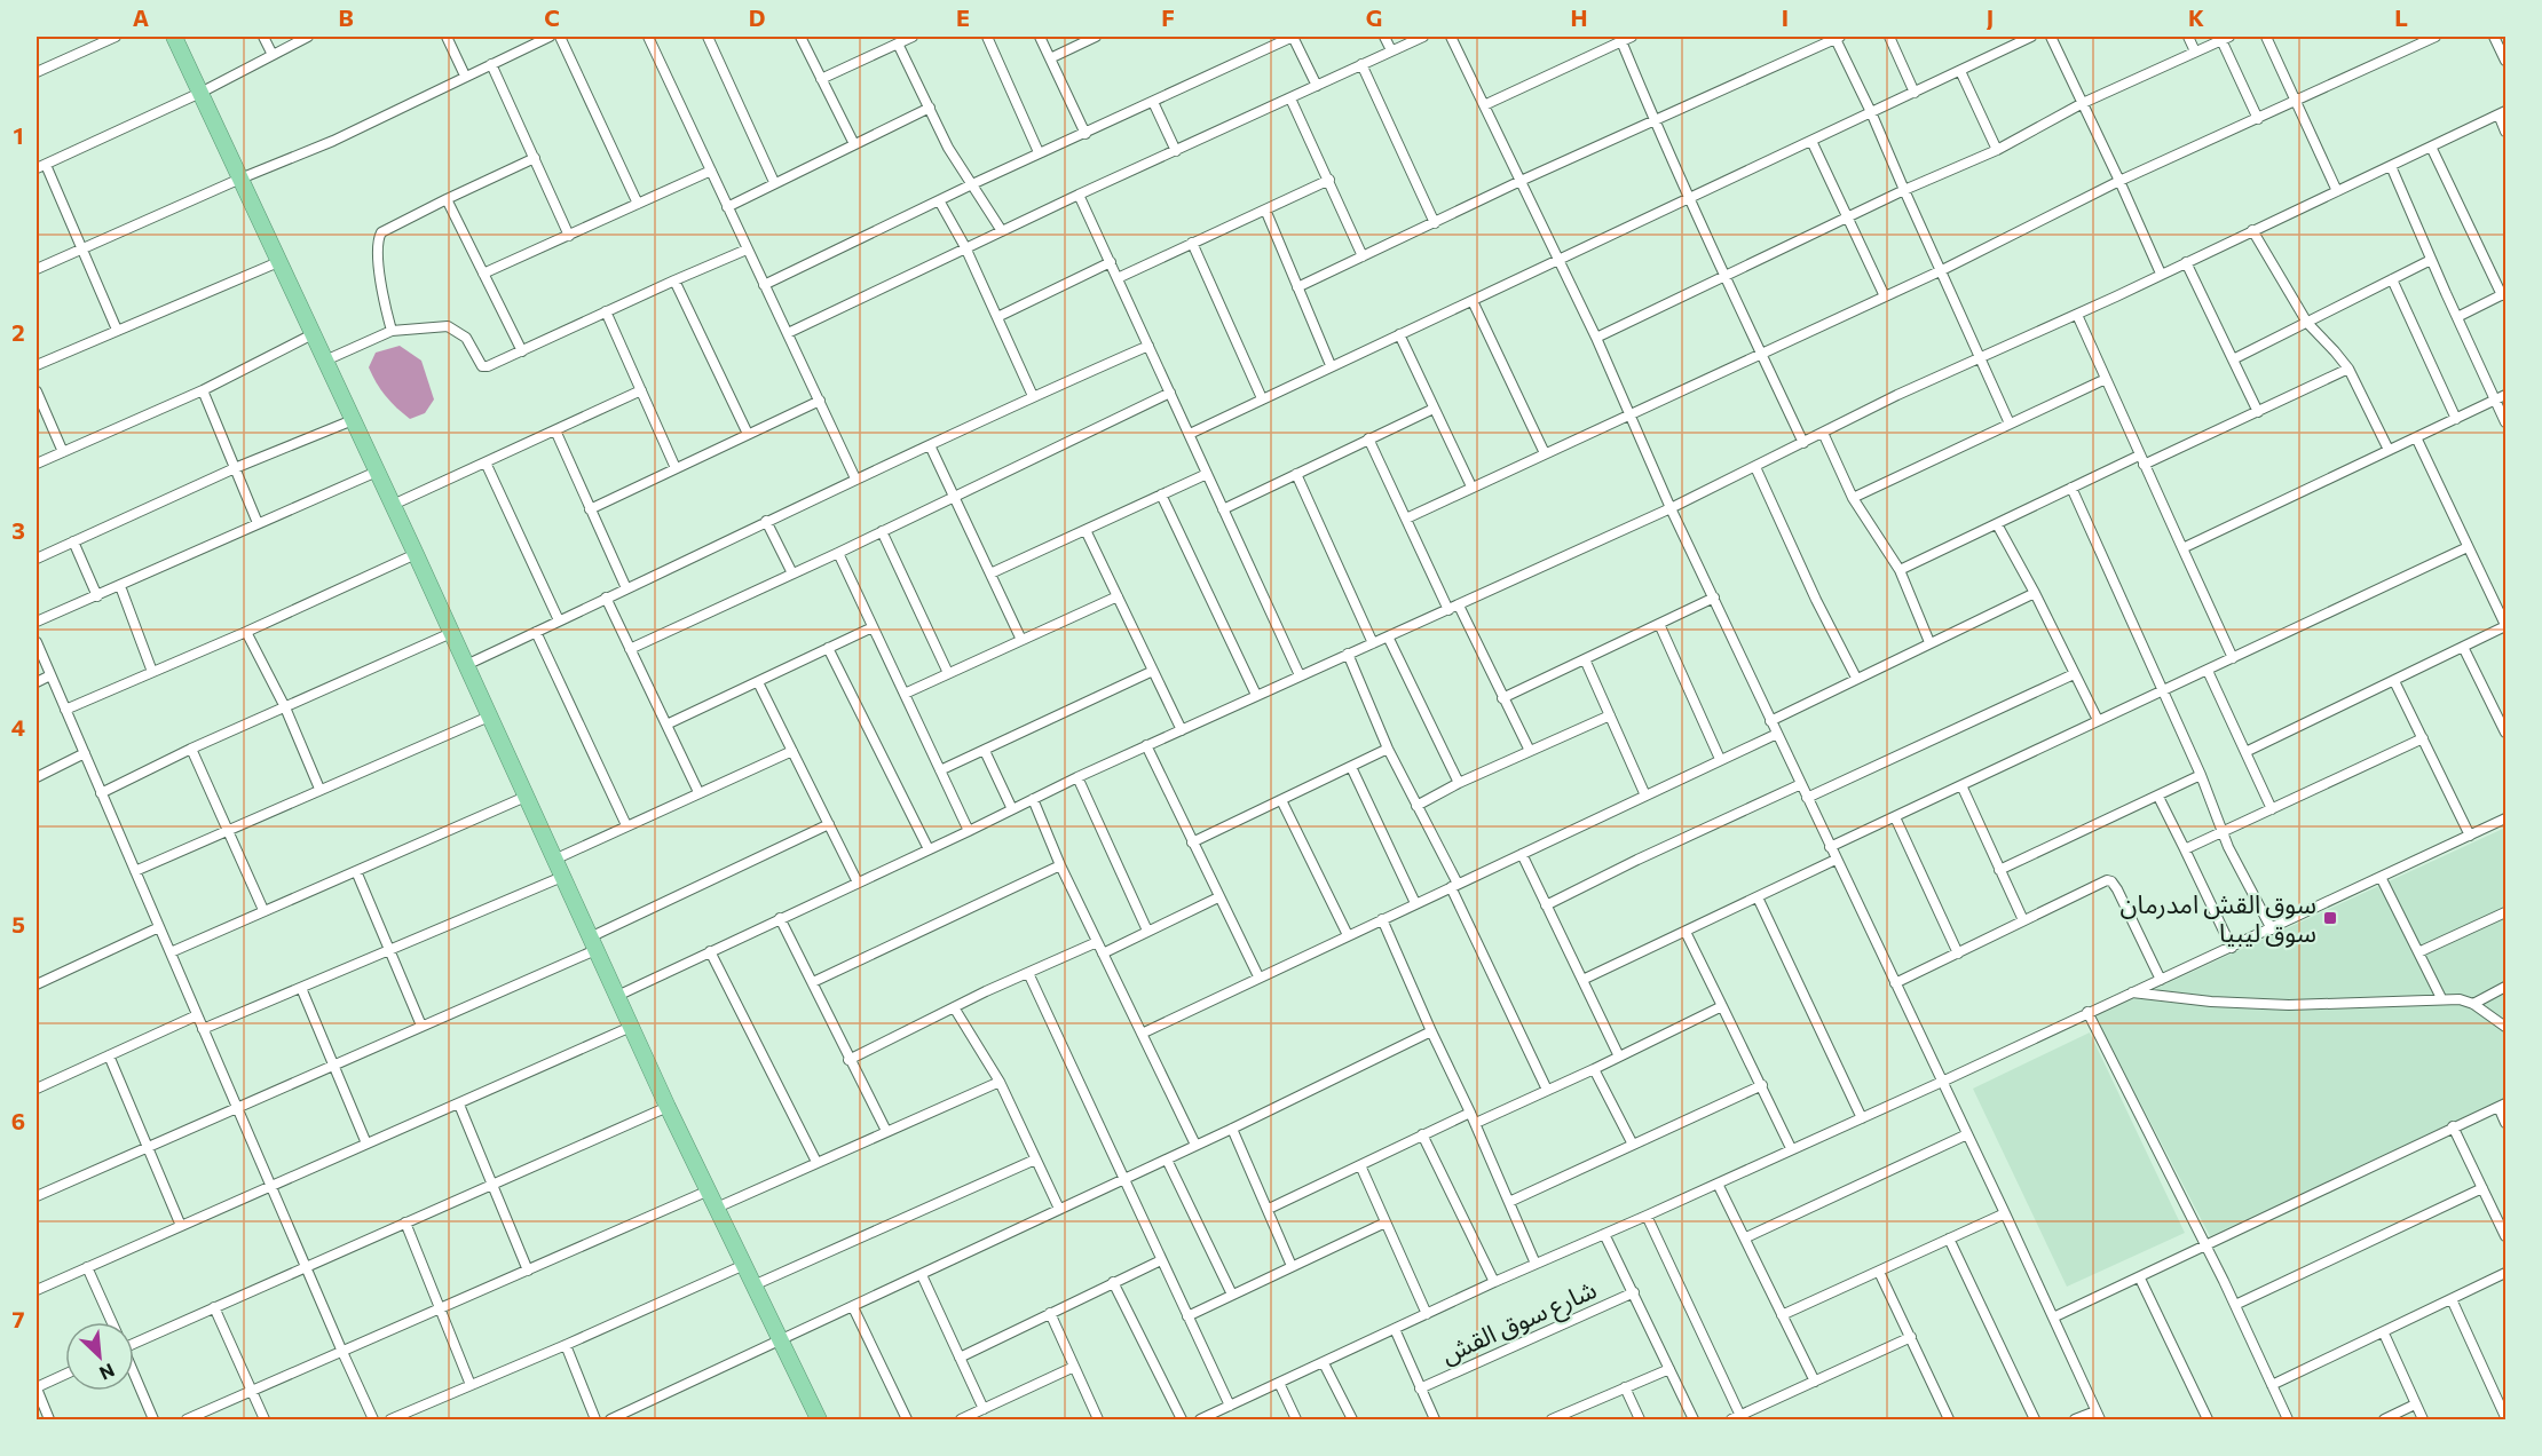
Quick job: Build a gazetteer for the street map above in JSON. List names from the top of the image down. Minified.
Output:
{"streets":{"street":["شارع سوق القش"]},"places":{"transit":["سوق القش امدرمان سوق ليبيا"]},"north":"bottom right","grid":{"columns":["A","B","C","D","E","F","G","H","I","J","K","L"],"rows":["1","2","3","4","5","6","7"]}}
